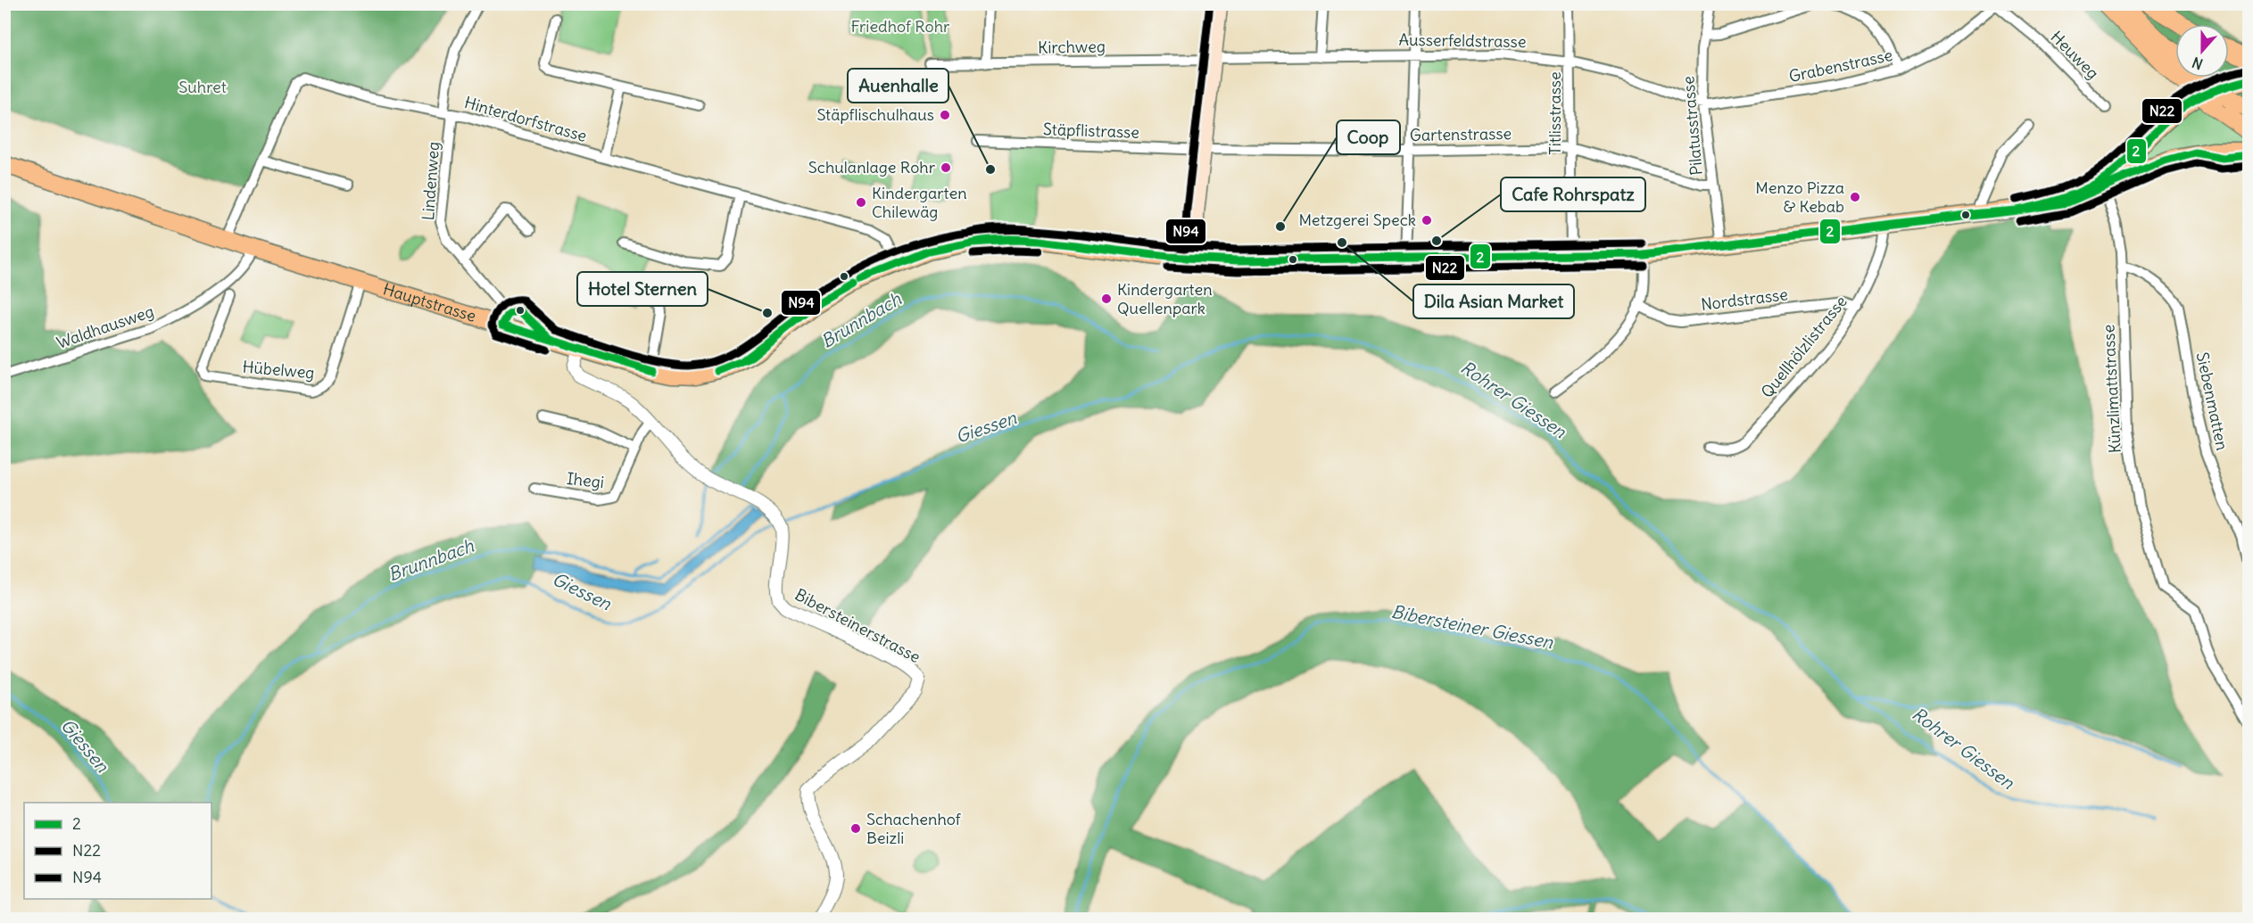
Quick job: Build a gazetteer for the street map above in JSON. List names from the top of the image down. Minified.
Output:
{"streets":{"main road":["Hauptstrasse"],"street":["Ausserfeldstrasse","Kirchweg","Heuweg","Grabenstrasse","Titlisstrasse","Hinterdorfstrasse","Pilatusstrasse","Stäpflistrasse","Gartenstrasse","Lindenweg","Nordstrasse","Waldhausweg","Quellhölzlistrasse","Hübelweg","Künzlimattstrasse","Siebenmatten","Ihegi","Bibersteinerstrasse"]},"crossings":[["Ausserfeldstrasse","Kirchweg"],["Ausserfeldstrasse","Grabenstrasse"],["Ausserfeldstrasse","Titlisstrasse"],["Ausserfeldstrasse","Pilatusstrasse"],["Heuweg","Grabenstrasse"],["Grabenstrasse","Pilatusstrasse"],["Titlisstrasse","Gartenstrasse"],["Titlisstrasse","Hauptstrasse"],["Hinterdorfstrasse","Lindenweg"],["Hinterdorfstrasse","Hauptstrasse"],["Pilatusstrasse","Gartenstrasse"],["Pilatusstrasse","Hauptstrasse"],["Stäpflistrasse","Gartenstrasse"],["Lindenweg","Hauptstrasse"],["Nordstrasse","Quellhölzlistrasse"],["Hauptstrasse","Waldhausweg"],["Hauptstrasse","Quellhölzlistrasse"],["Hauptstrasse","Hübelweg"],["Hauptstrasse","Künzlimattstrasse"],["Hauptstrasse","Bibersteinerstrasse"],["Künzlimattstrasse","Siebenmatten"],["Ihegi","Bibersteinerstrasse"]],"water":["Brunnbach","Rohrer Giessen","Giessen","Bibersteiner Giessen"],"parks":["Friedhof Rohr","Suhret"],"places":["Stäpflischulhaus","Schulanlage Rohr","Auenhalle","Menzo Pizza & Kebab","Kindergarten Chilewäg","Metzgerei Speck","Coop","Cafe Rohrspatz","Dila Asian Market","Kindergarten Quellenpark","Hotel Sternen","Schachenhof Beizli"],"lines":["transit line N94","transit line N22","transit line 2"],"legend":["2","N22","N94"],"north":"bottom"}
